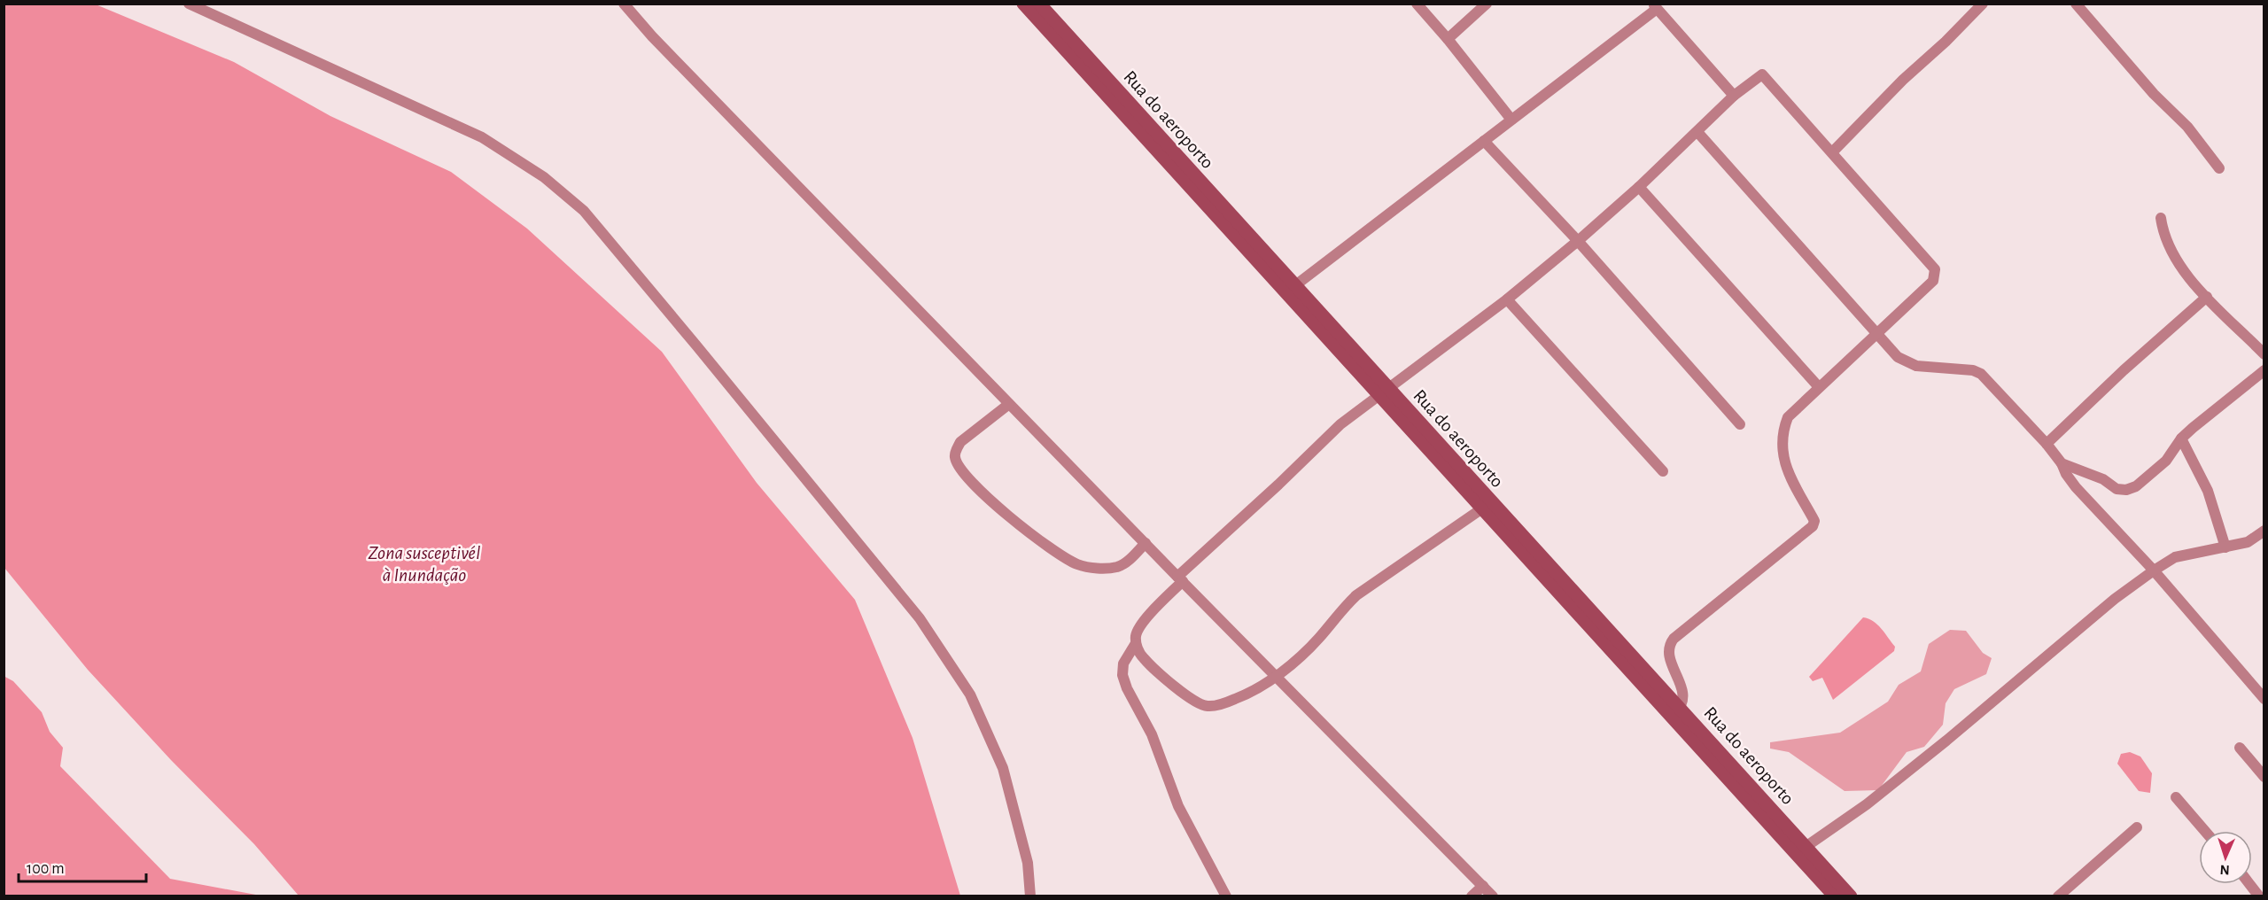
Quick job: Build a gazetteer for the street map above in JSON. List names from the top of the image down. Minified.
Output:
{"streets":{"main road":["Rua do aeroporto"]},"water":["Zona susceptivél à Inundação"],"scale_bar":"100 m","north":"bottom"}
